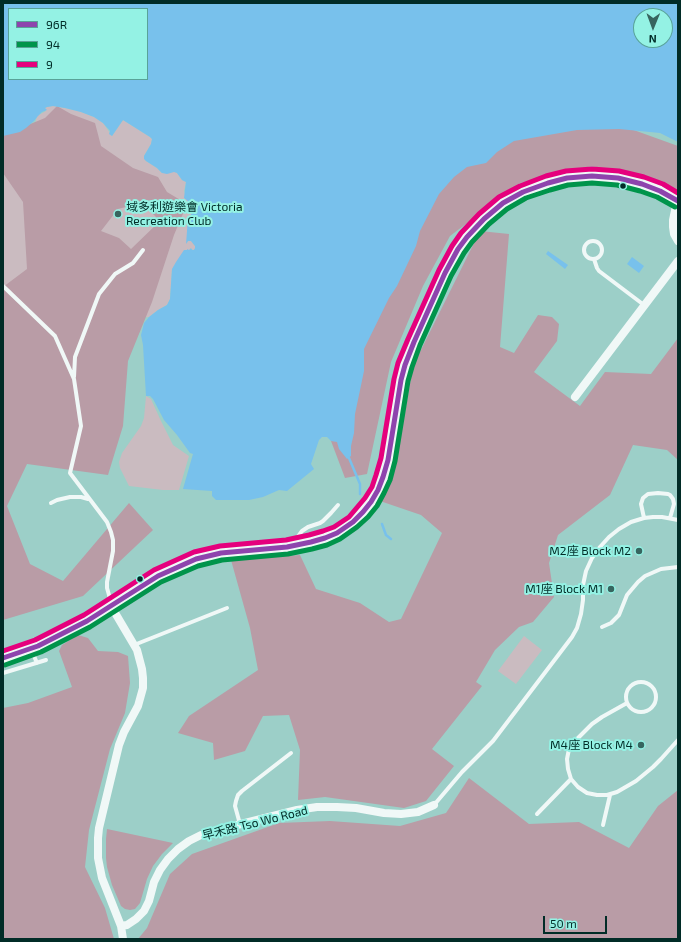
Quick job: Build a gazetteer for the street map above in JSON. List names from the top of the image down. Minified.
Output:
{"streets":{"street":["早禾路 Tso Wo Road"]},"places":["域多利遊樂會 Victoria Recreation Club","M2座 Block M2","M1座 Block M1","M4座 Block M4"],"lines":["transit line 9","transit line 96R","transit line 94"],"legend":["96R","94","9"],"scale_bar":"50 m","north":"bottom"}
